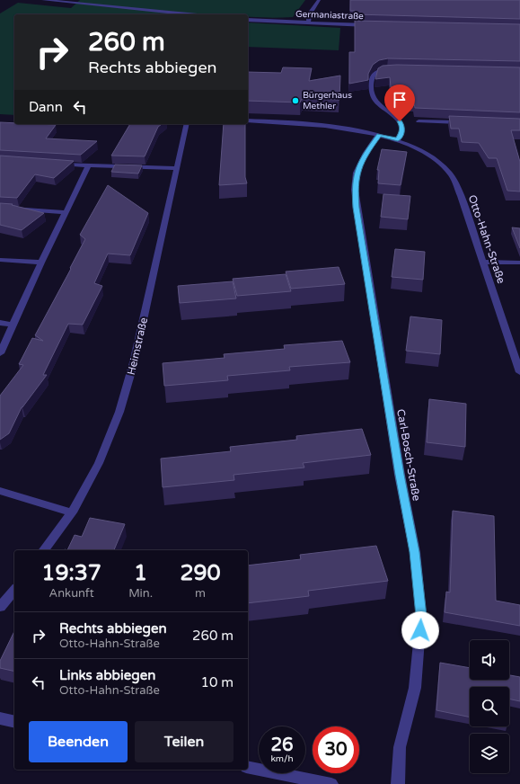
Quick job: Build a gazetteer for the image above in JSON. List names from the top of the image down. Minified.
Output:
{"streets":{"street":["Germaniastraße","Otto-Hahn-Straße","Heimstraße","Carl-Bosch-Straße"]},"crossings":[["Otto-Hahn-Straße","Carl-Bosch-Straße"]],"places":["Bürgerhaus Methler"],"page":{"turn":["260 m","Rechts abbiegen"],"then":"Dann","eta":["19:37","Ankunft","1","Min.","290","m"],"list":[{"name":"Rechts abbiegen","note":"Otto-Hahn-Straße","value":"260 m"},{"name":"Links abbiegen","note":"Otto-Hahn-Straße","value":"10 m"}],"buttons":["Beenden","Teilen"],"speed":"26 km/h","limit":"30"}}
